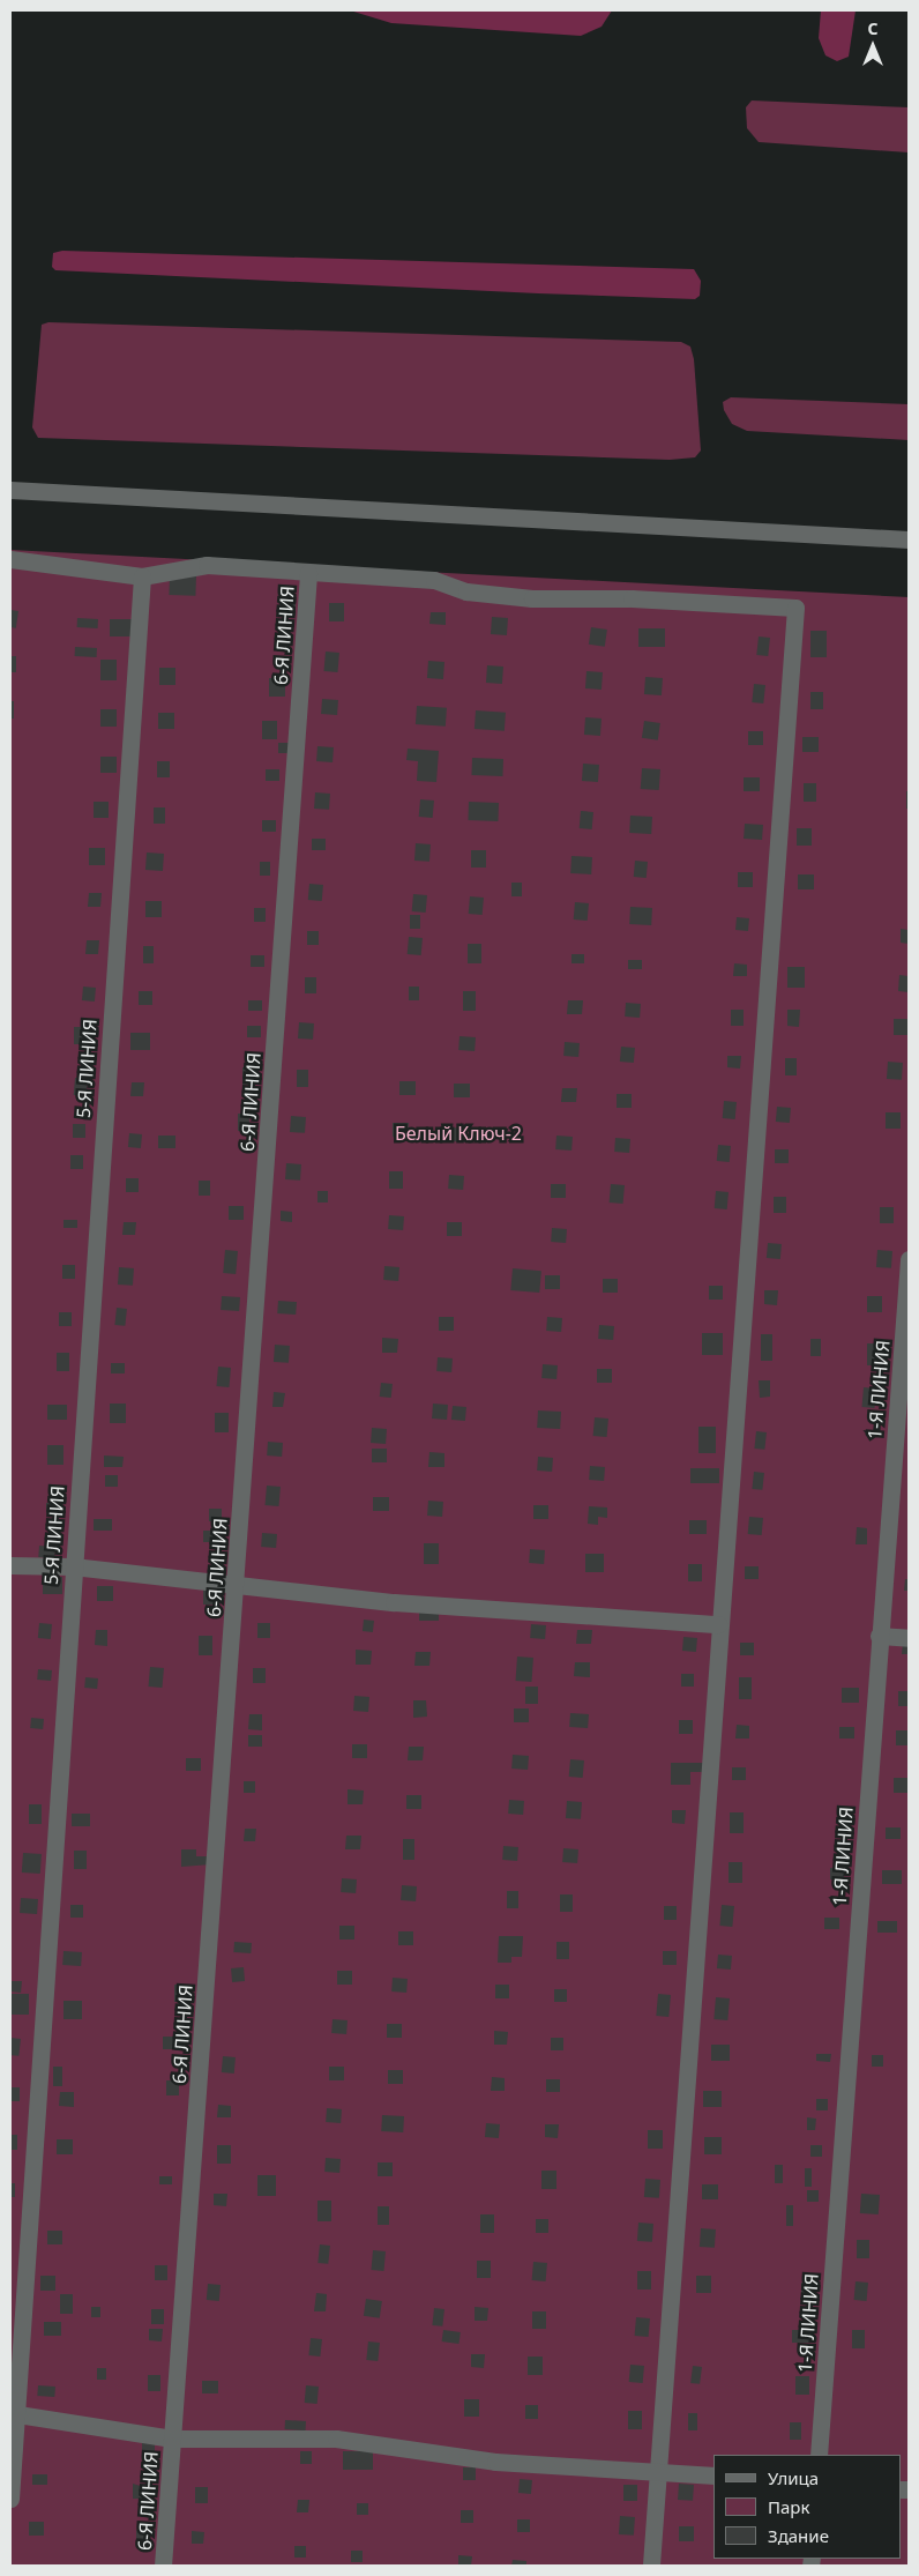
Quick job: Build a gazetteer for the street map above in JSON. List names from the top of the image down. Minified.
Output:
{"streets":{"street":["6-Я ЛИНИЯ","5-Я ЛИНИЯ","1-Я ЛИНИЯ"]},"parks":["Белый Ключ-2"],"legend":["Улица","Парк","Здание"],"north":"top"}
